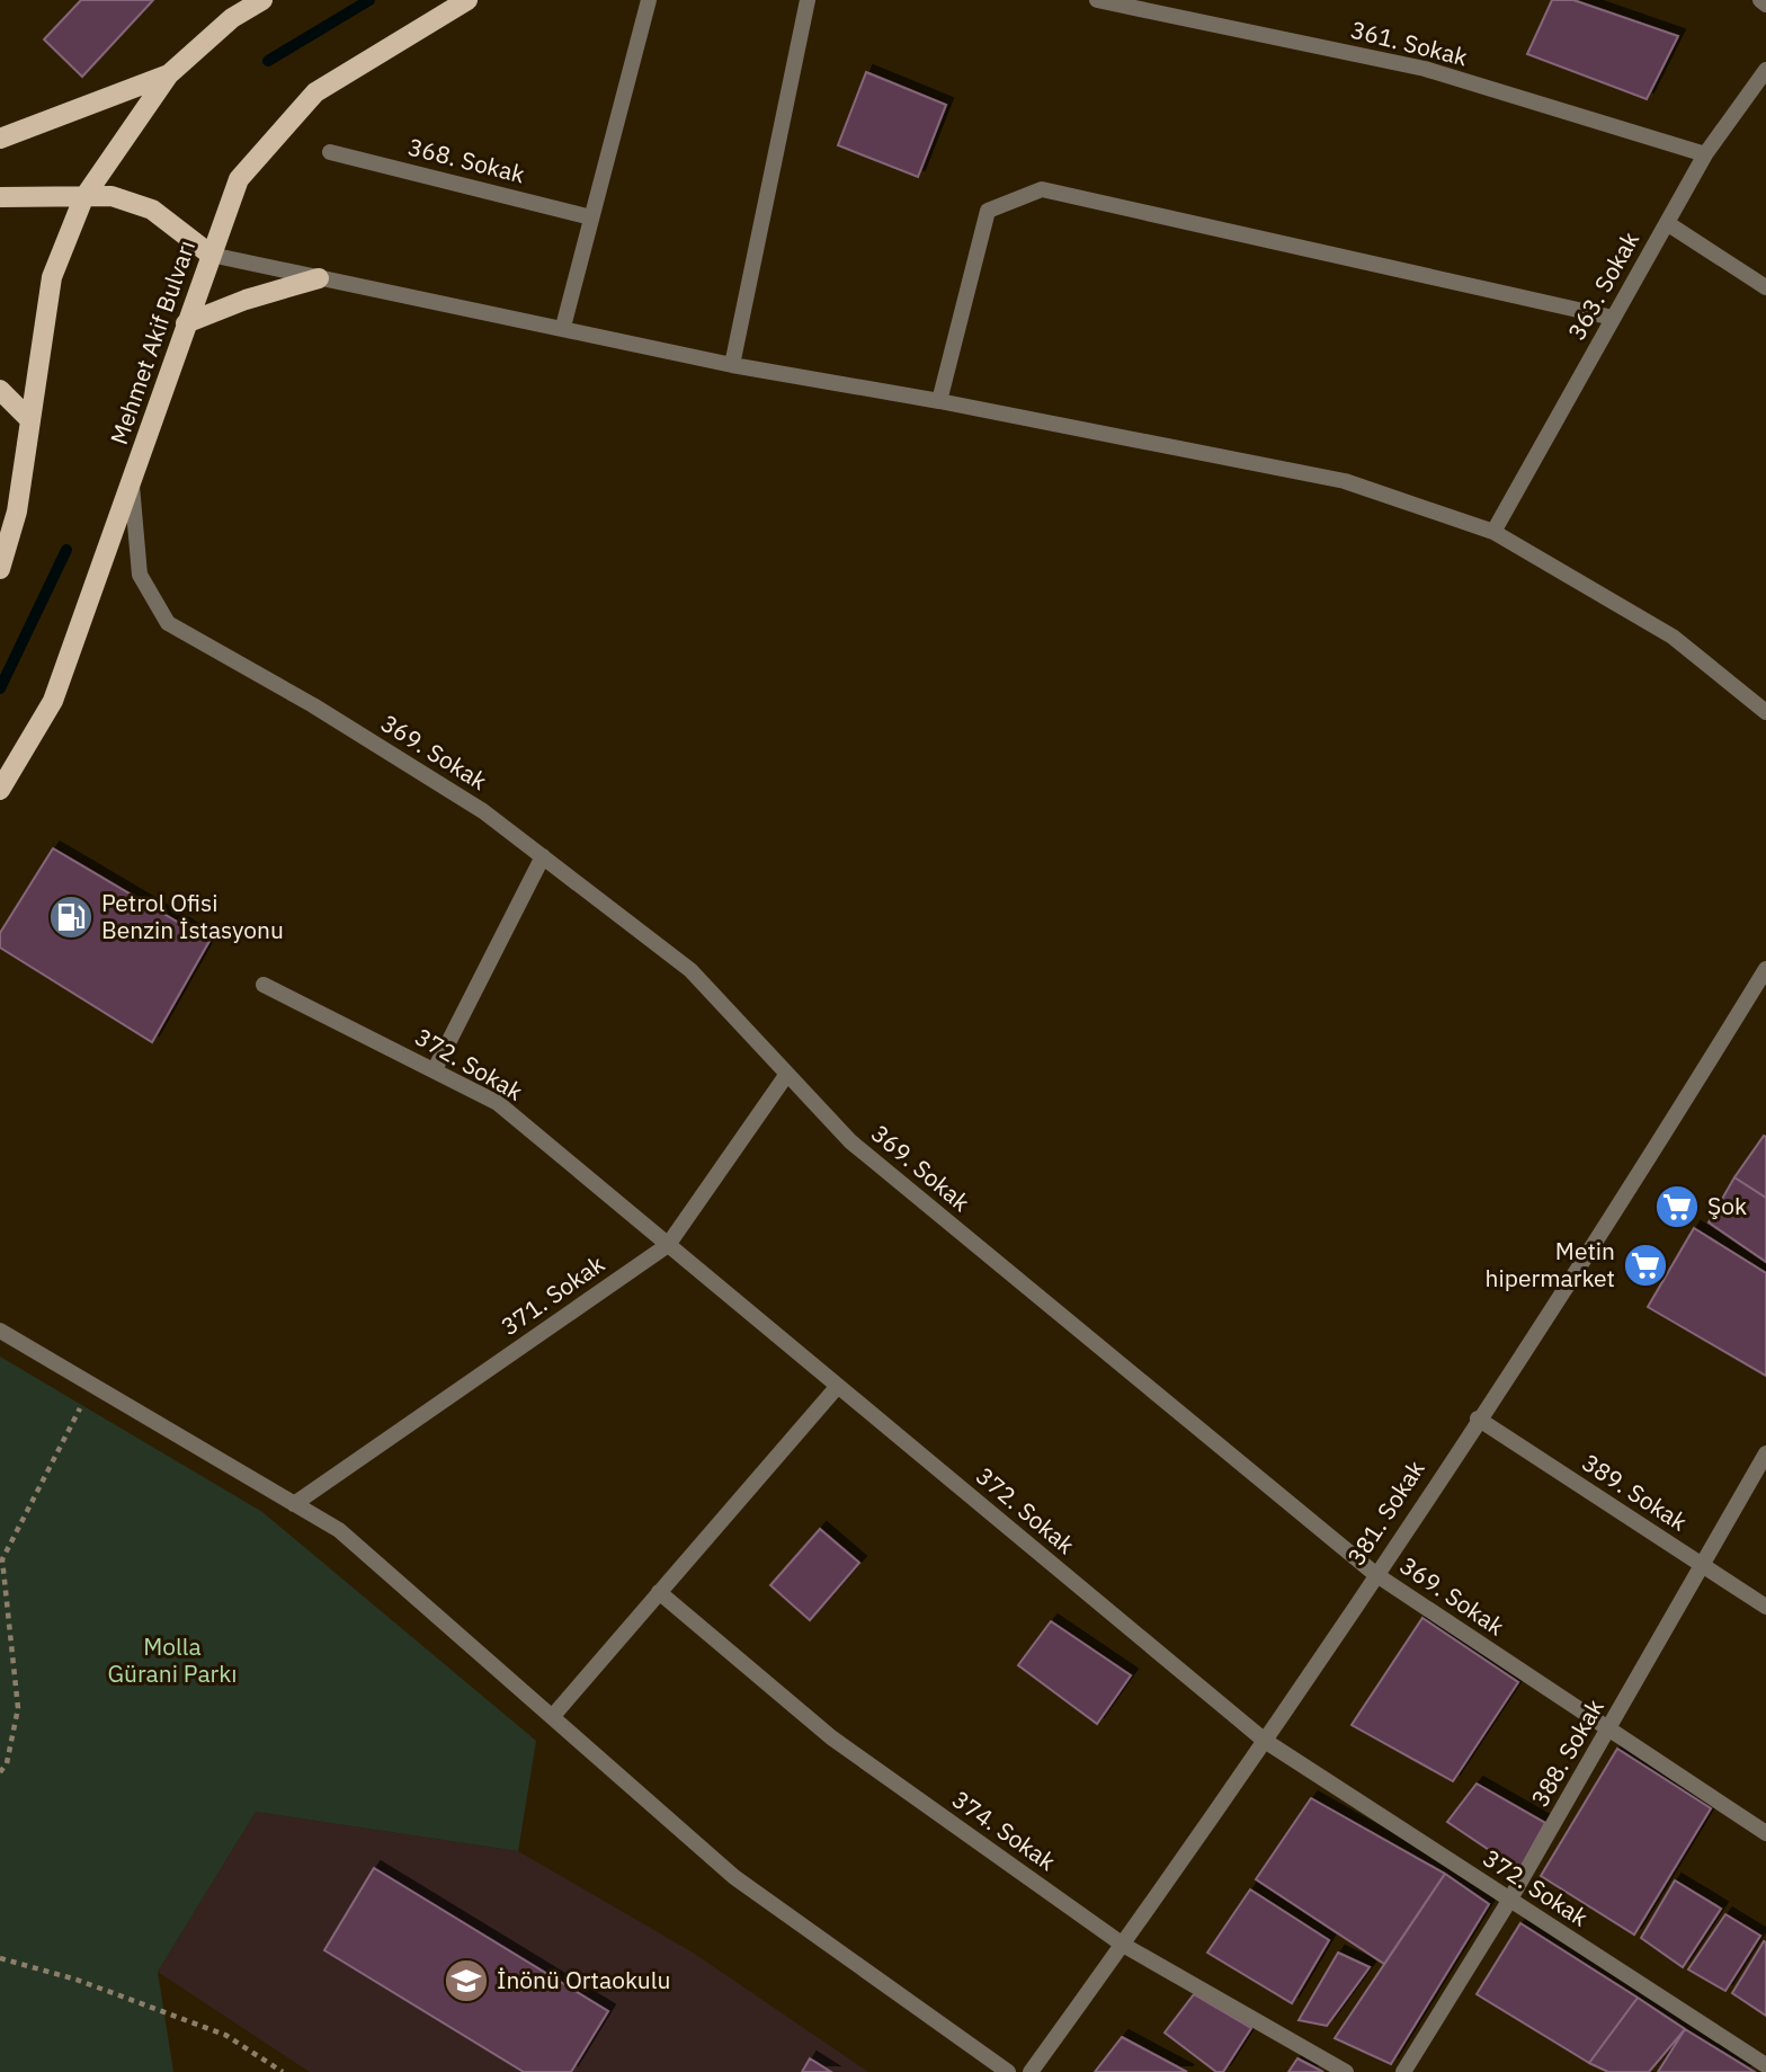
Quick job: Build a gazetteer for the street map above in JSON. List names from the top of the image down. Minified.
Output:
{"streets":{"main road":["Mehmet Akif Bulvarı"],"street":["361. Sokak","368. Sokak","363. Sokak","369. Sokak","372. Sokak","371. Sokak","389. Sokak","381. Sokak","388. Sokak","374. Sokak"]},"crossings":[["361. Sokak","363. Sokak"],["Mehmet Akif Bulvarı","369. Sokak"],["369. Sokak","371. Sokak"],["369. Sokak","381. Sokak"],["369. Sokak","388. Sokak"],["372. Sokak","371. Sokak"],["372. Sokak","381. Sokak"],["372. Sokak","388. Sokak"],["389. Sokak","381. Sokak"],["389. Sokak","388. Sokak"],["381. Sokak","374. Sokak"]],"parks":["Molla Gürani Parkı"],"places":{"fuel station":["Petrol Ofisi Benzin İstasyonu"],"supermarket":["Şok","Metin hipermarket"],"school or university":["İnönü Ortaokulu"]}}
